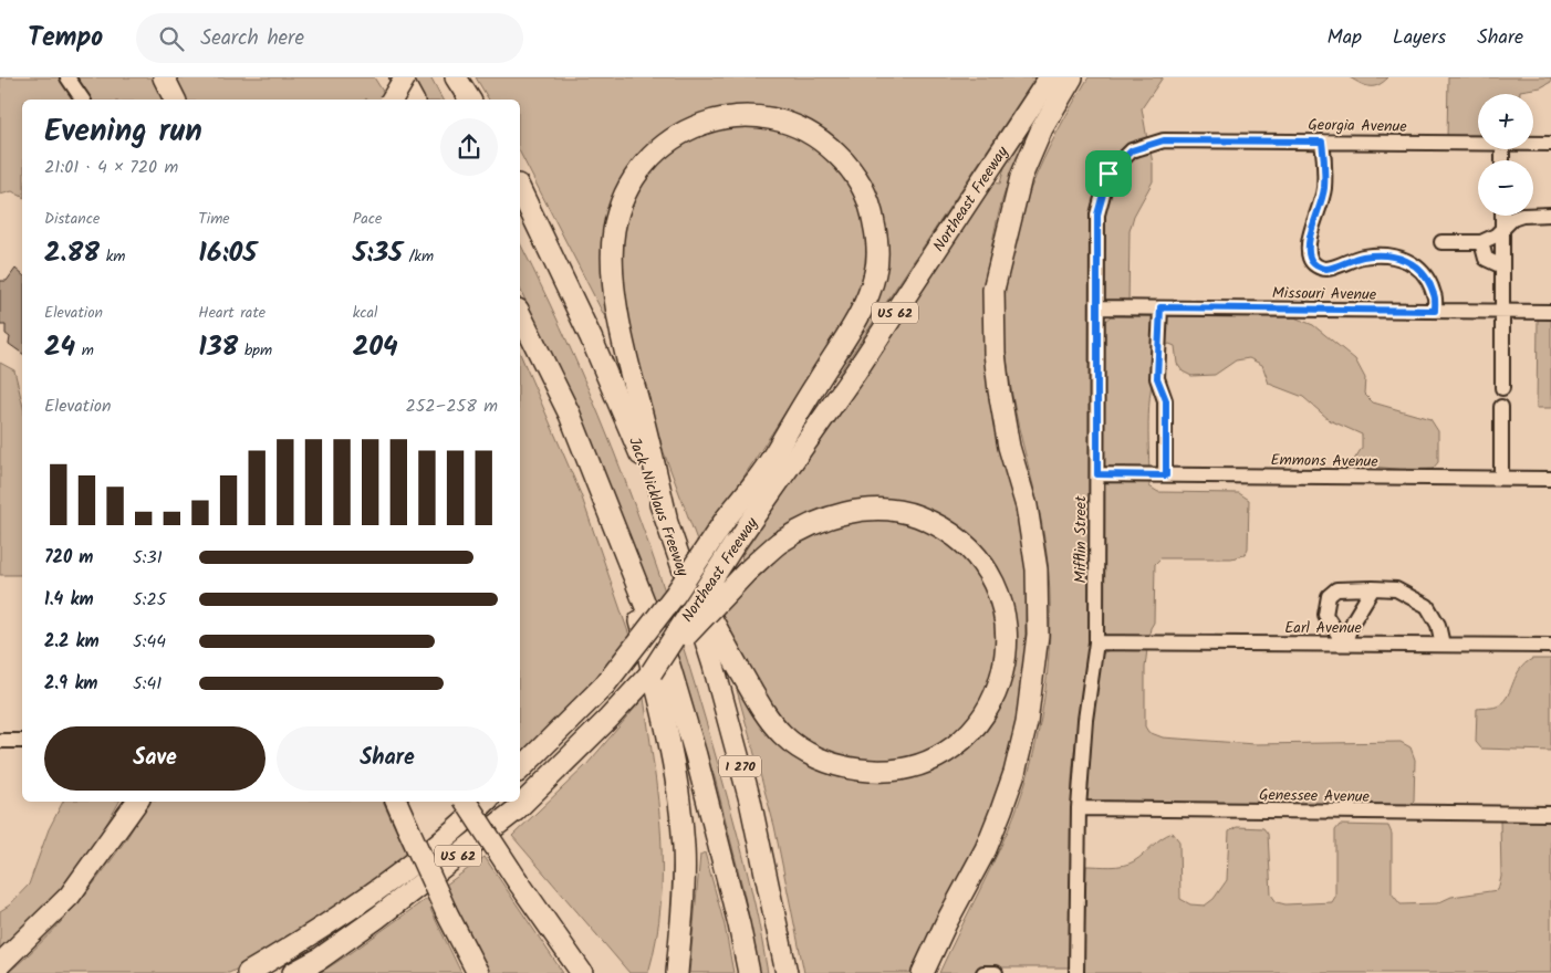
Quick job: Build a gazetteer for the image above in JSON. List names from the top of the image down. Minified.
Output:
{"streets":{"highway":["Northeast Freeway","US 62","Jack Nicklaus Freeway","I 270"],"street":["Georgia Avenue","Missouri Avenue","Emmons Avenue","Mifflin Street","Earl Avenue","Genessee Avenue"]},"crossings":[["Georgia Avenue","Mifflin Street"],["Missouri Avenue","Mifflin Street"],["Emmons Avenue","Mifflin Street"],["Mifflin Street","Earl Avenue"],["Mifflin Street","Genessee Avenue"]],"page":{"header":"Tempo","search":"Search here","nav":["Map","Layers","Share"],"map_buttons":["+","−"],"heading":["Evening run","21:01 · 4 × 720 m"],"stats":[["Distance","2.88 km"],["Time","16:05"],["Pace","5:35 /km"],["Elevation","24 m"],["Heart rate","138 bpm"],["kcal","204"]],"chart":["Elevation","252–258 m"],"list":[{"name":"720 m","note":"5:31"},{"name":"1.4 km","note":"5:25"},{"name":"2.2 km","note":"5:44"},{"name":"2.9 km","note":"5:41"}],"buttons":["Save","Share"]}}
